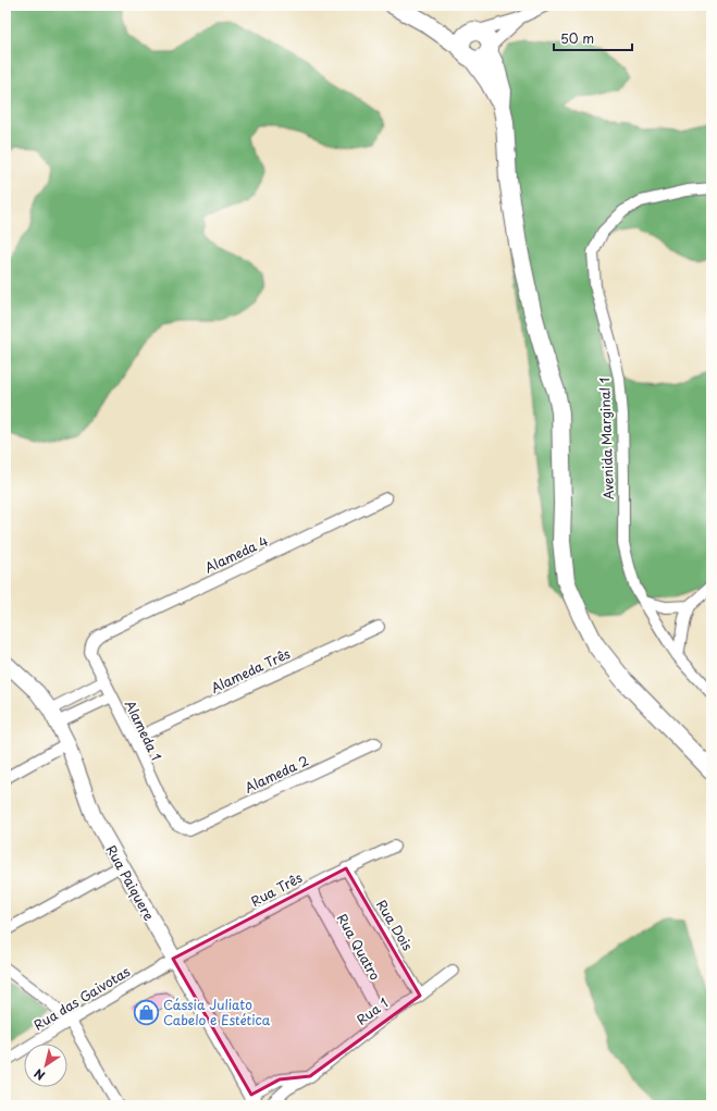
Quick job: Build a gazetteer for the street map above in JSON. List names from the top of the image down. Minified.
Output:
{"streets":{"street":["Avenida Marginal 1","Alameda 4","Alameda Três","Alameda 1","Alameda 2","Rua Paiquere","Rua Três","Rua Dois","Rua Quatro","Rua das Gaivotas","Rua 1"]},"crossings":[["Alameda 4","Alameda 1"],["Alameda Três","Alameda 1"],["Alameda 1","Alameda 2"],["Rua Paiquere","Rua Três"],["Rua Paiquere","Rua das Gaivotas"],["Rua Três","Rua Dois"],["Rua Três","Rua Quatro"],["Rua Três","Rua das Gaivotas"],["Rua Dois","Rua 1"],["Rua Quatro","Rua 1"]],"places":{"shop":["Cássia Juliato Cabelo e Estética"]},"scale_bar":"50 m","north":"bottom left"}
